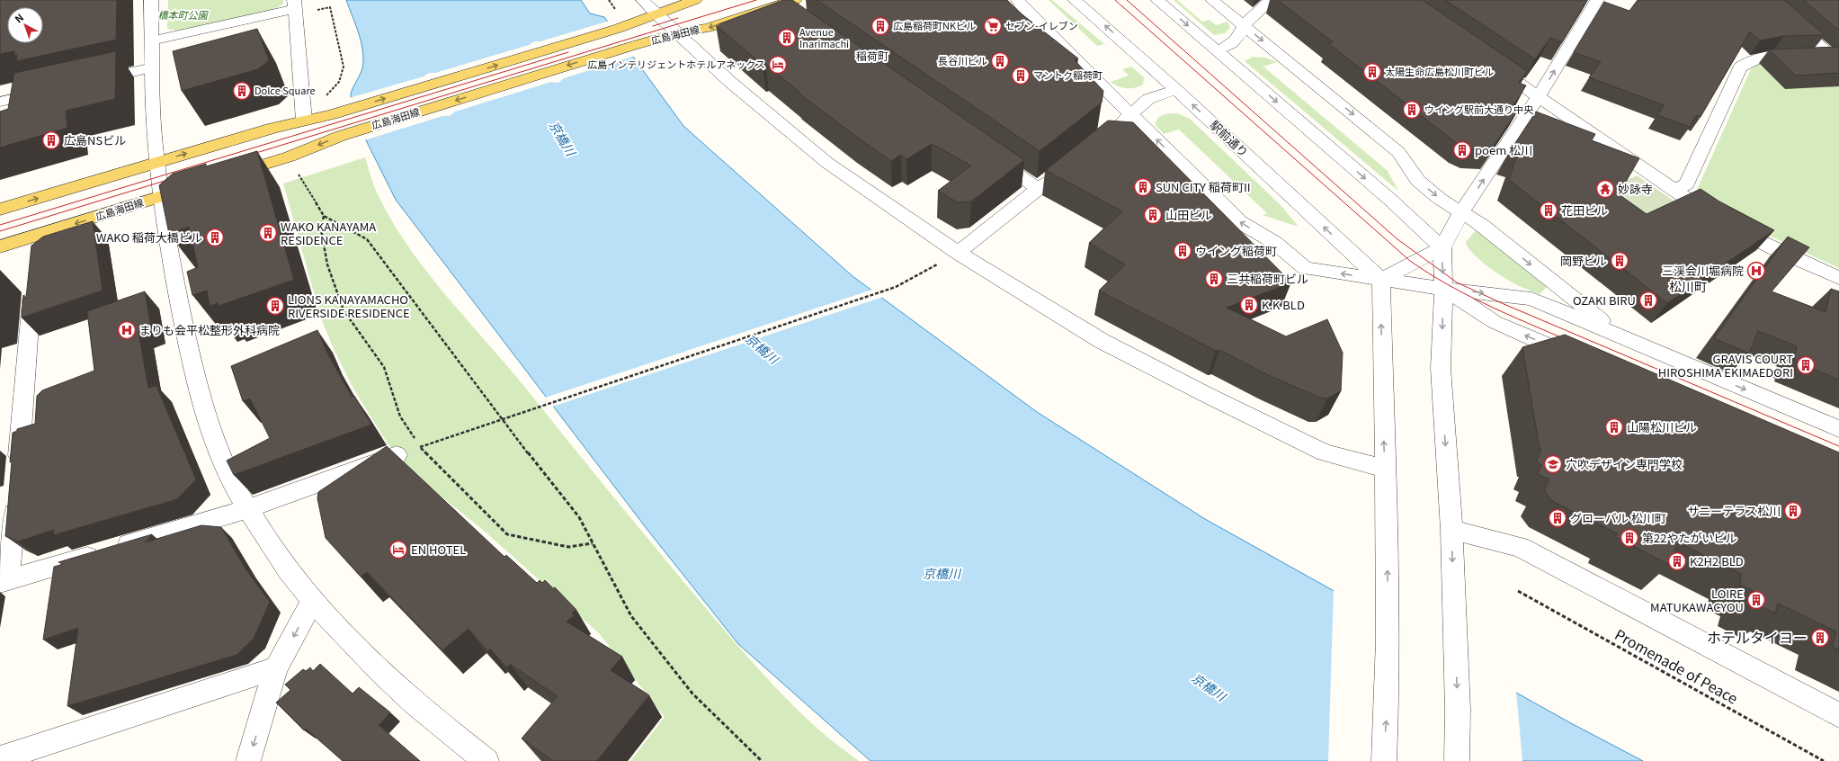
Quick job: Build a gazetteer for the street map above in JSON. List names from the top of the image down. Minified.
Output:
{"streets":{"main road":["広島海田線"],"street":["駅前通り"],"path":["Promenade of Peace"]},"districts":["稲荷町","松川町"],"water":["京橋川"],"parks":["橋本町公園"],"places":{"building":["広島稲荷町NKビル","Avenue Inarimachi","長谷川ビル","太陽生命広島松川町ビル","マントク稲荷町","Dolce Square","ウイング駅前大通り中央","広島NSビル","poem 松川","SUN CITY 稲荷町II","花田ビル","山田ビル","WAKO KANAYAMA RESIDENCE","WAKO 稲荷大橋ビル","ウイング稲荷町","岡野ビル","三共稲荷町ビル","OZAKI BIRU","K.K BLD","LIONS KANAYAMACHO RIVERSIDE RESIDENCE","GRAVIS COURT HIROSHIMA EKIMAEDORI","山陽松川ビル","サニーテラス松川","グローバル 松川町","第22やたがいビル","K2H2 BLD","LOIRE MATUKAWACYOU","ホテルタイヨー"],"supermarket":["セブン-イレブン"],"hotel":["広島インテリジェントホテルアネックス","EN HOTEL"],"temple":["妙詠寺"],"hospital":["三渓会川堀病院","まりも会平松整形外科病院"],"school or university":["穴吹デザイン専門学校"]},"north":"top left"}
